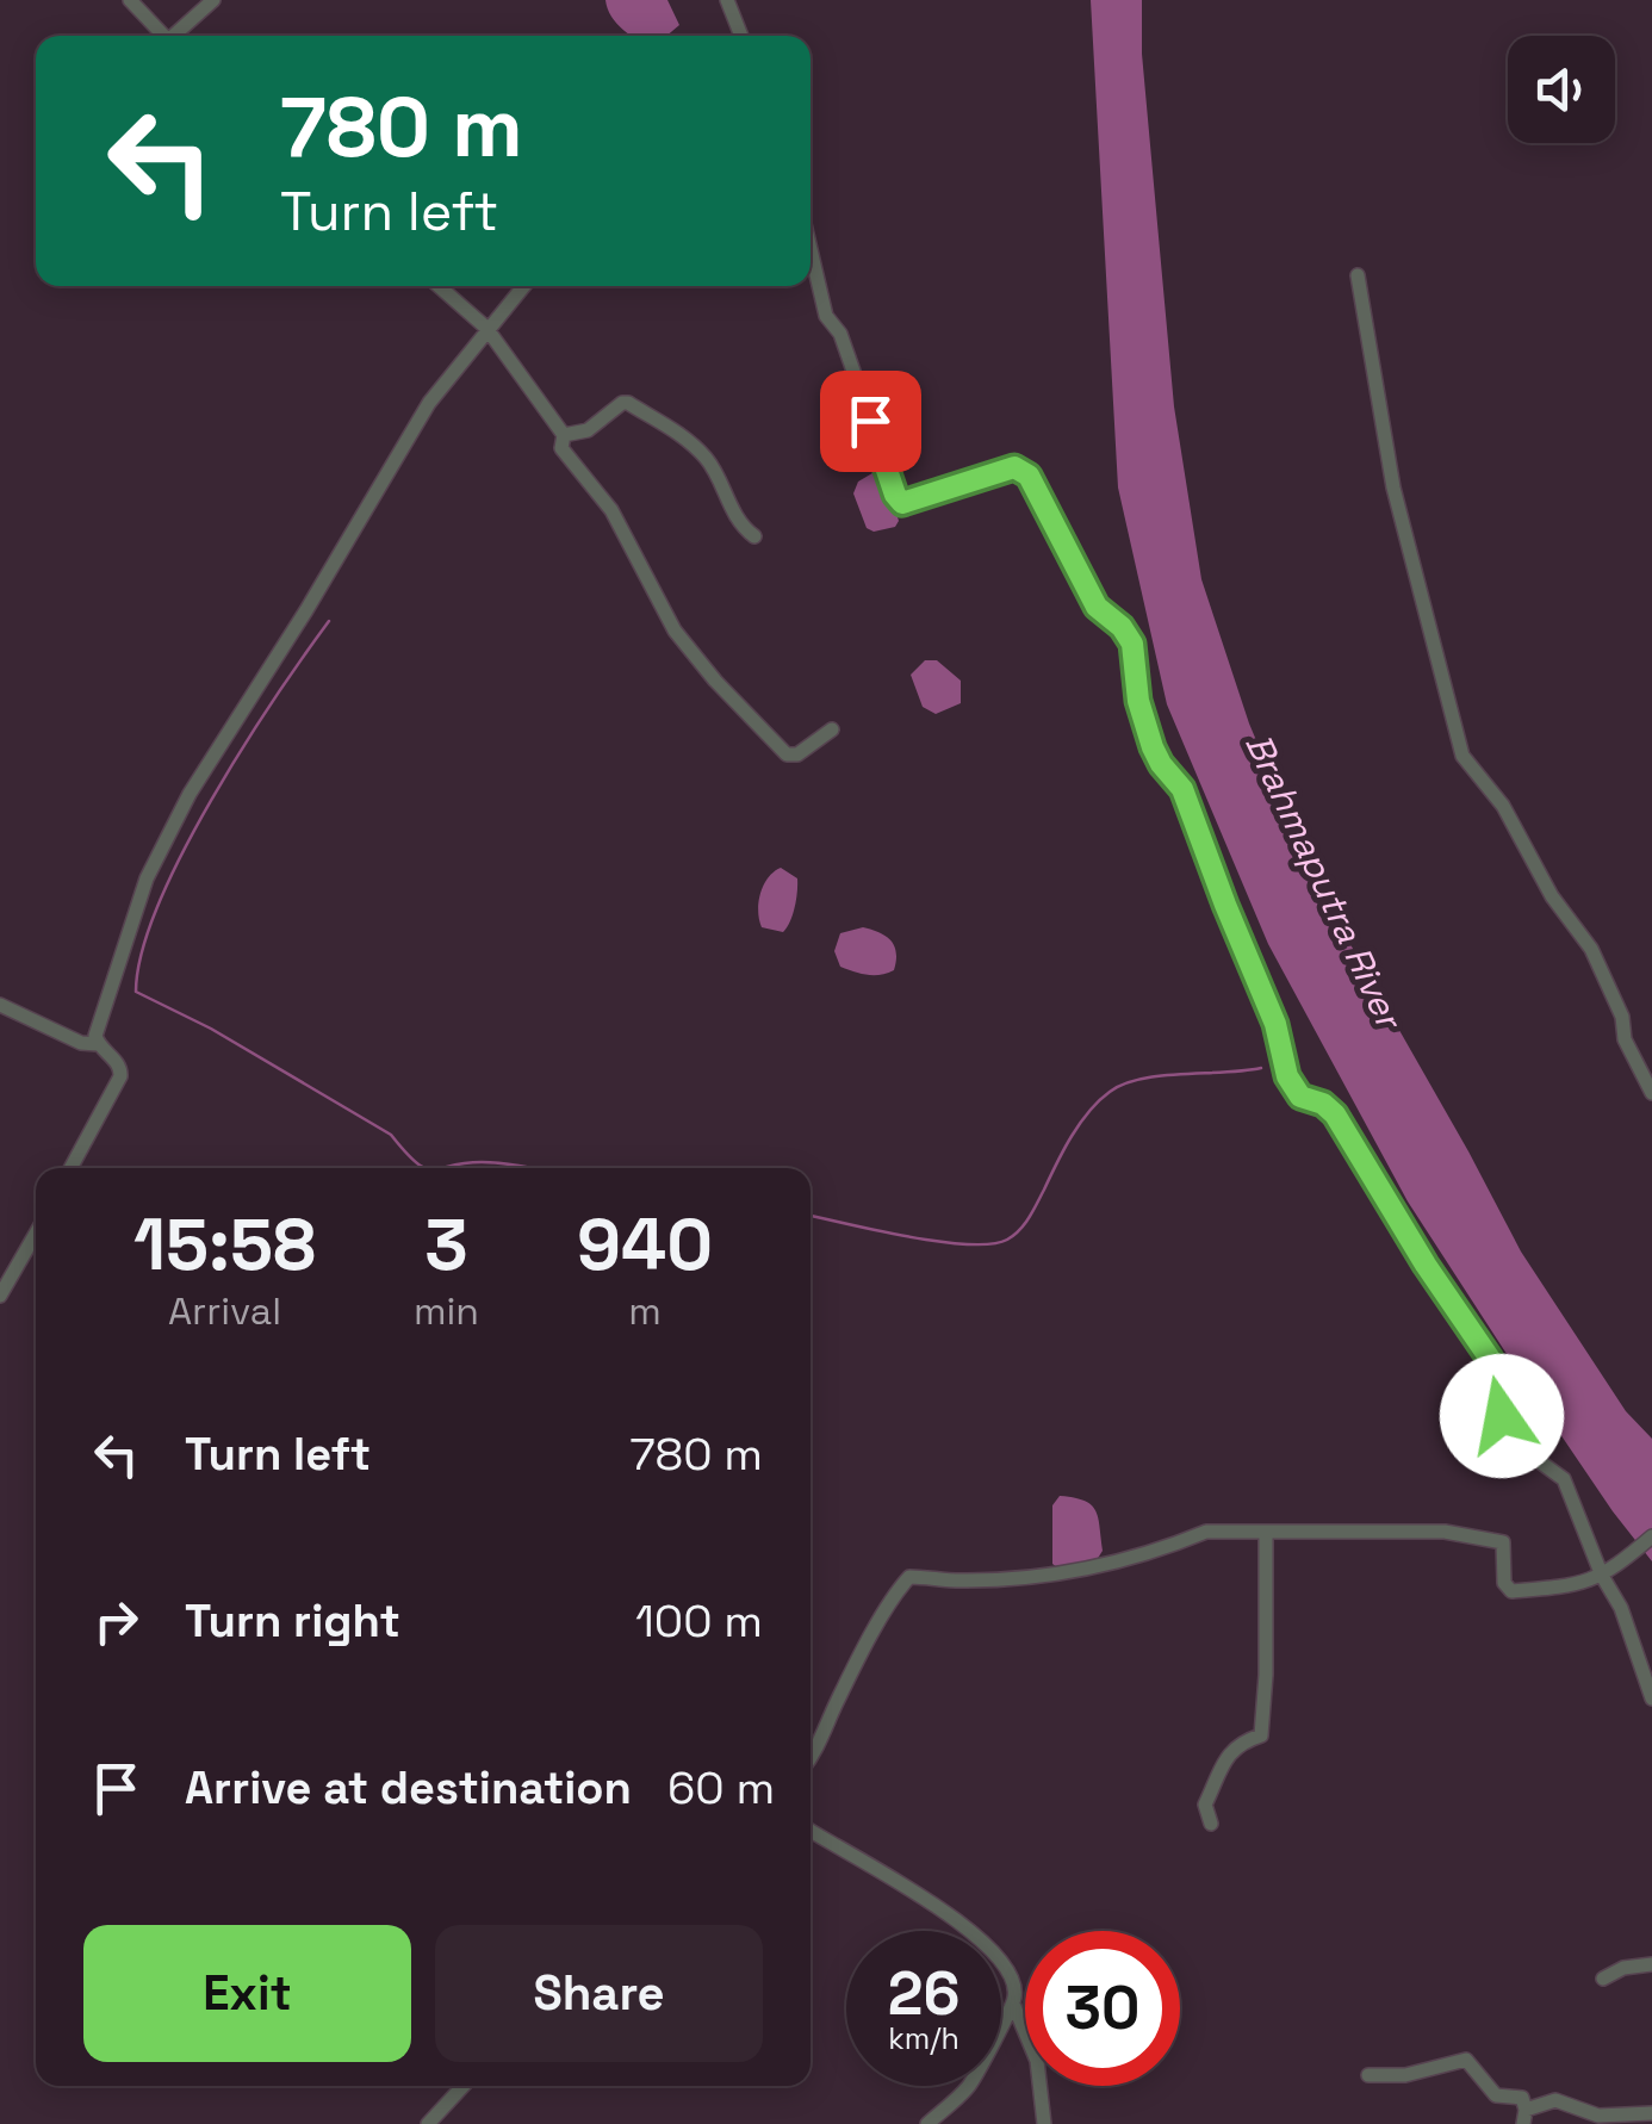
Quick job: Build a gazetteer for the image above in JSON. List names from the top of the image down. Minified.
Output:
{"water":["Brahmaputra River"],"page":{"turn":["780 m","Turn left"],"eta":["15:58","Arrival","3","min","940","m"],"list":[{"name":"Turn left","value":"780 m"},{"name":"Turn right","value":"100 m"},{"name":"Arrive at destination","value":"60 m"}],"buttons":["Exit","Share"],"speed":"26 km/h","limit":"30"}}
